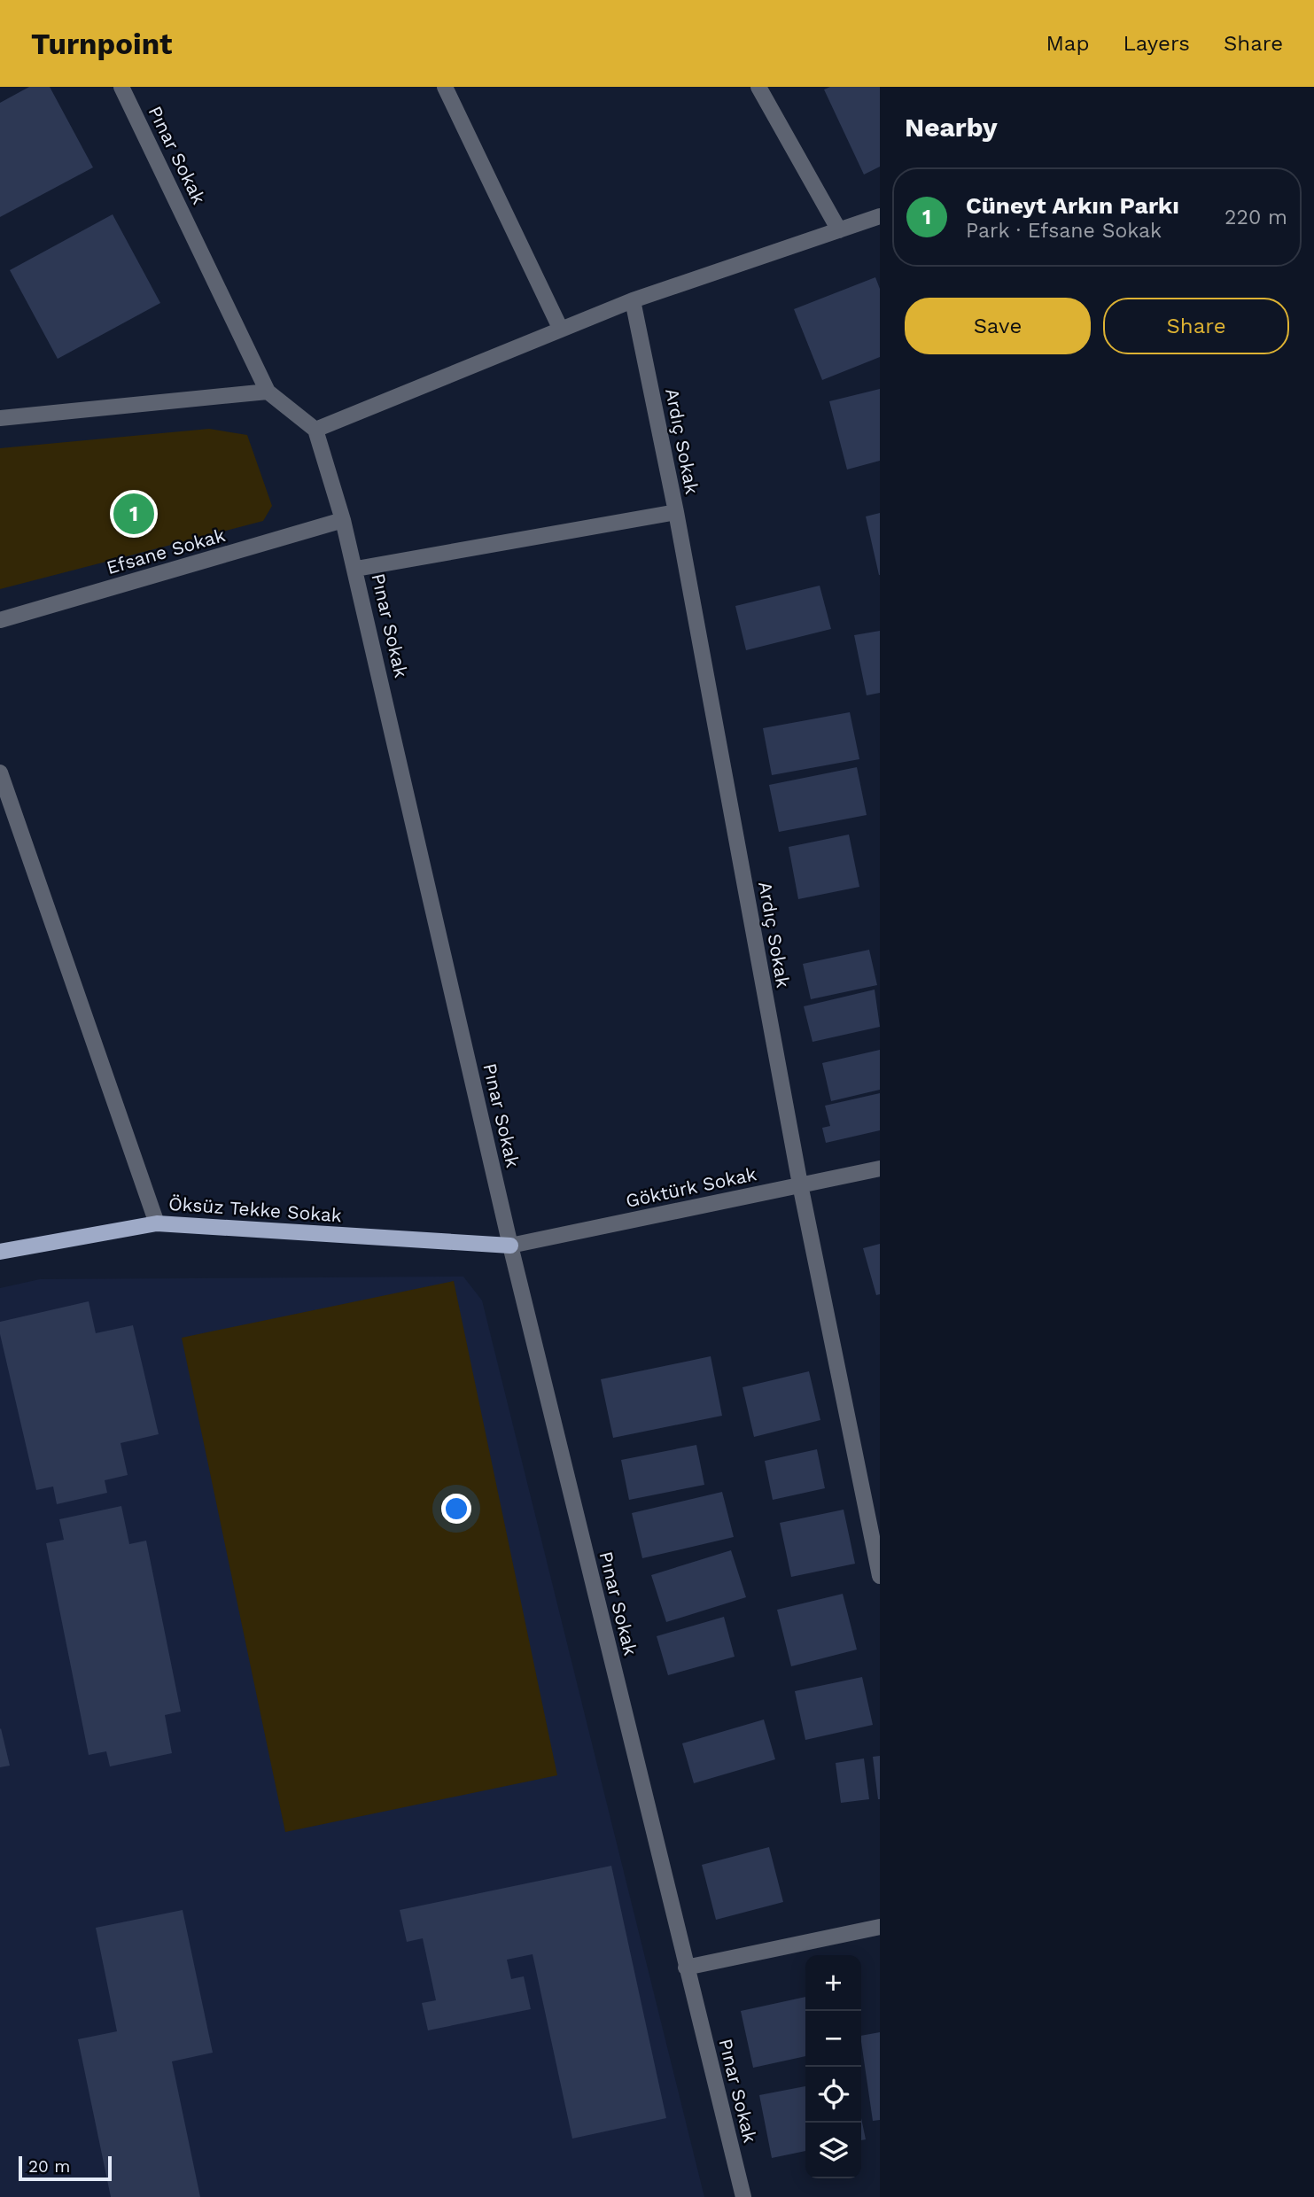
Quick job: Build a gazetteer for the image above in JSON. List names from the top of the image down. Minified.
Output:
{"streets":{"main road":["Öksüz Tekke Sokak"],"street":["Pınar Sokak","Ardıç Sokak","Efsane Sokak","Göktürk Sokak"]},"crossings":[["Pınar Sokak","Efsane Sokak"],["Pınar Sokak","Göktürk Sokak"],["Pınar Sokak","Öksüz Tekke Sokak"],["Ardıç Sokak","Göktürk Sokak"],["Göktürk Sokak","Öksüz Tekke Sokak"]],"scale_bar":"20 m","page":{"header":"Turnpoint","nav":["Map","Layers","Share"],"heading":"Nearby","list":[{"mark":"1","name":"Cüneyt Arkın Parkı","note":"Park · Efsane Sokak","value":"220 m"}],"buttons":["Save","Share"],"pins":"1","map_buttons":["+","−"],"scale":"20 m"}}
